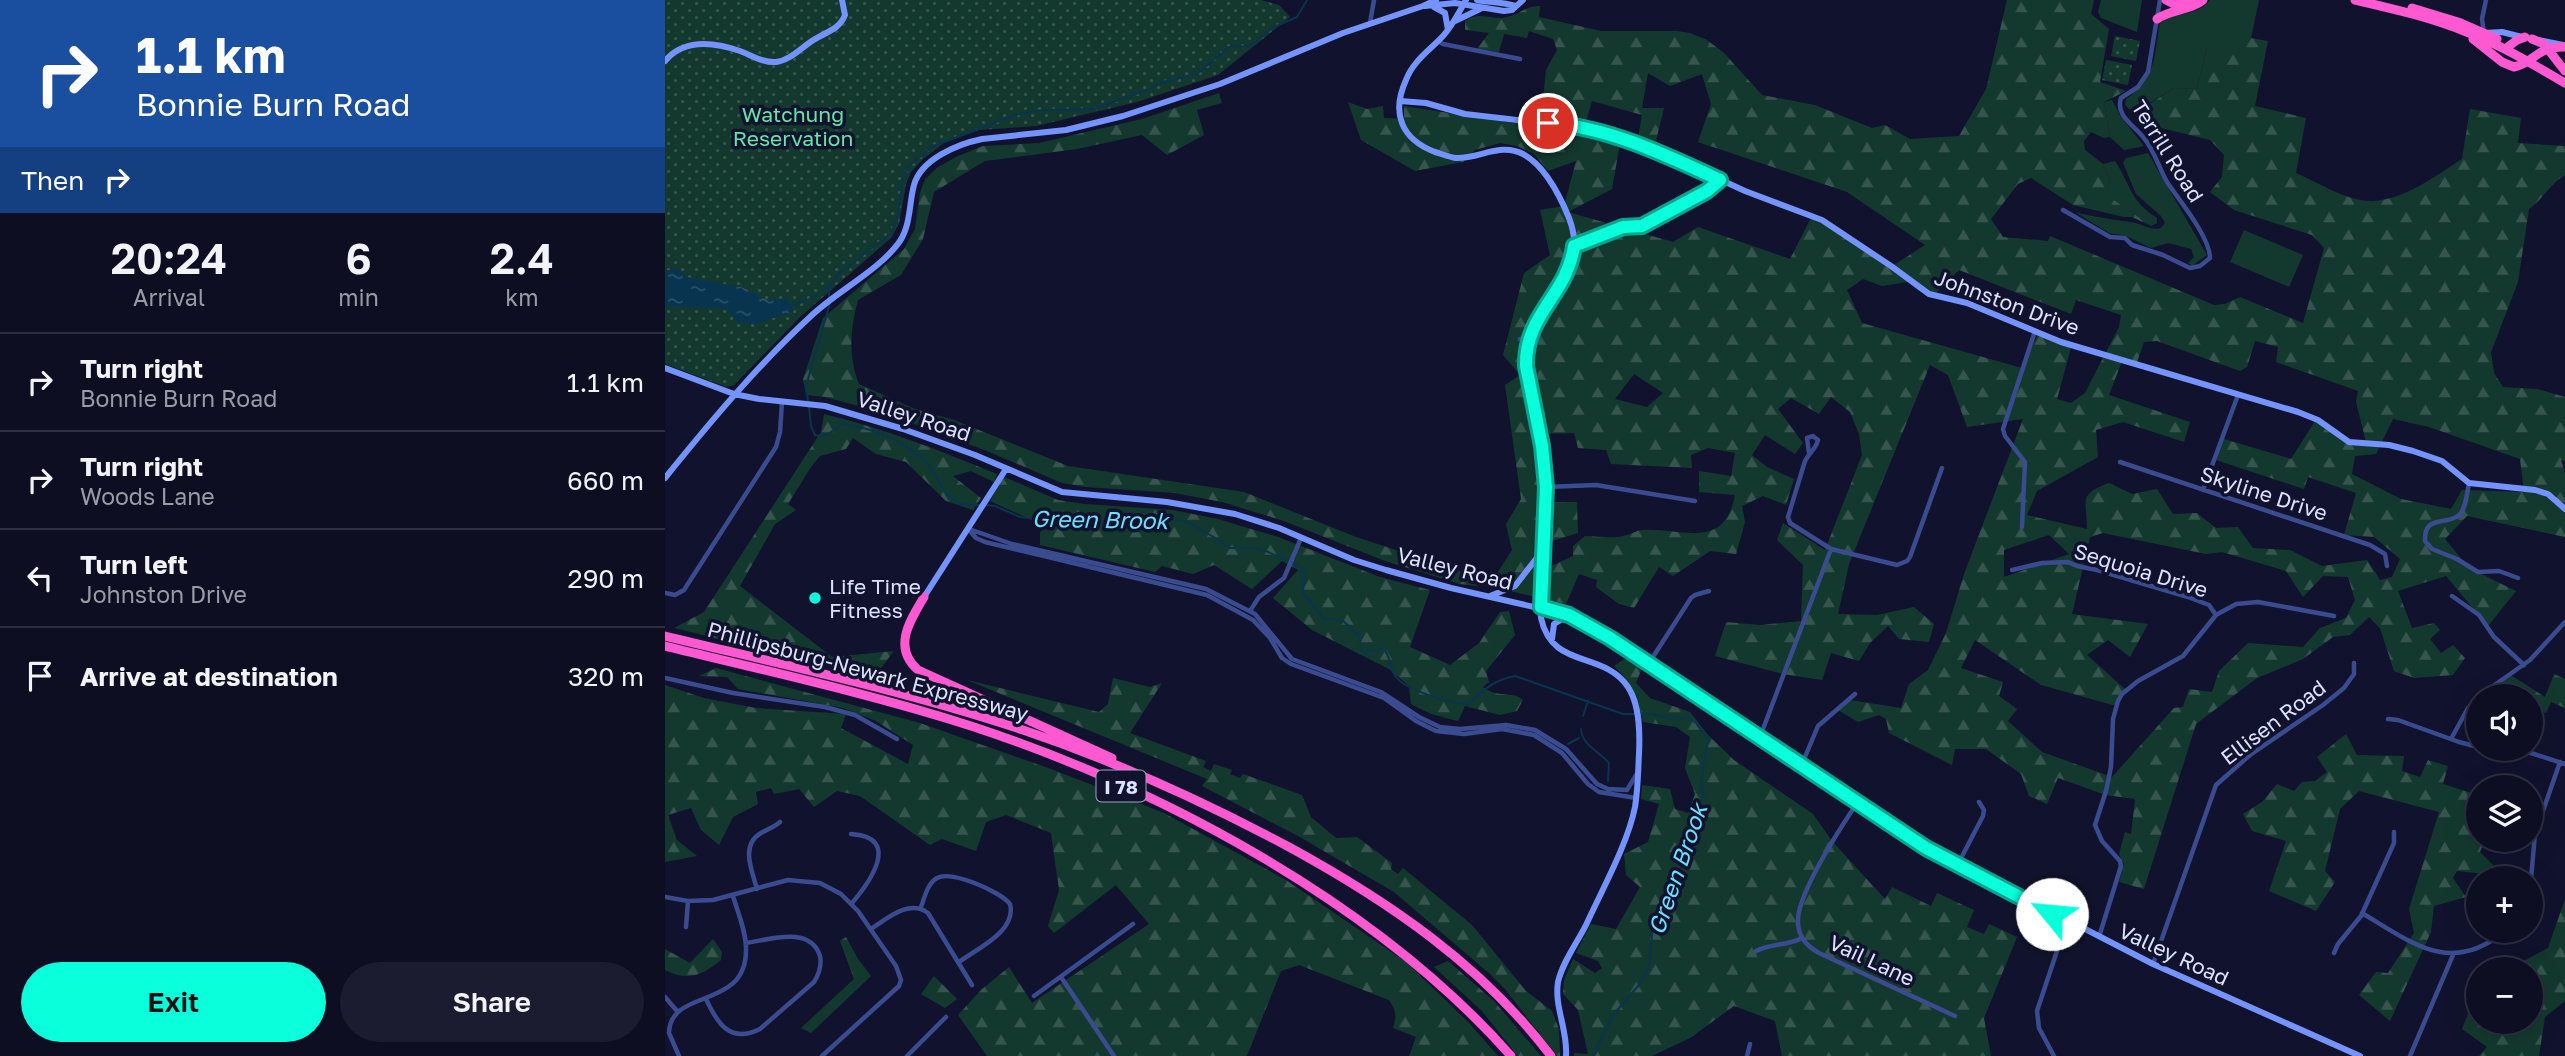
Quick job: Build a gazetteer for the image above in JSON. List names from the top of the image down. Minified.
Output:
{"streets":{"highway":["Phillipsburg-Newark Expressway","I 78"],"main road":["Johnston Drive","Valley Road"],"street":["Terrill Road","Skyline Drive","Sequoia Drive","Ellisen Road","Vail Lane"]},"crossings":[["Valley Road","Ellisen Road"],["Valley Road","Vail Lane"]],"water":["Green Brook"],"parks":["Watchung Reservation"],"places":["Life Time Fitness"],"page":{"turn":["1.1 km","Bonnie Burn Road"],"then":"Then","eta":["20:24","Arrival","6","min","2.4","km"],"list":[{"name":"Turn right","note":"Bonnie Burn Road","value":"1.1 km"},{"name":"Turn right","note":"Woods Lane","value":"660 m"},{"name":"Turn left","note":"Johnston Drive","value":"290 m"},{"name":"Arrive at destination","value":"320 m"}],"map_buttons":["+","−"],"buttons":["Exit","Share"]}}
